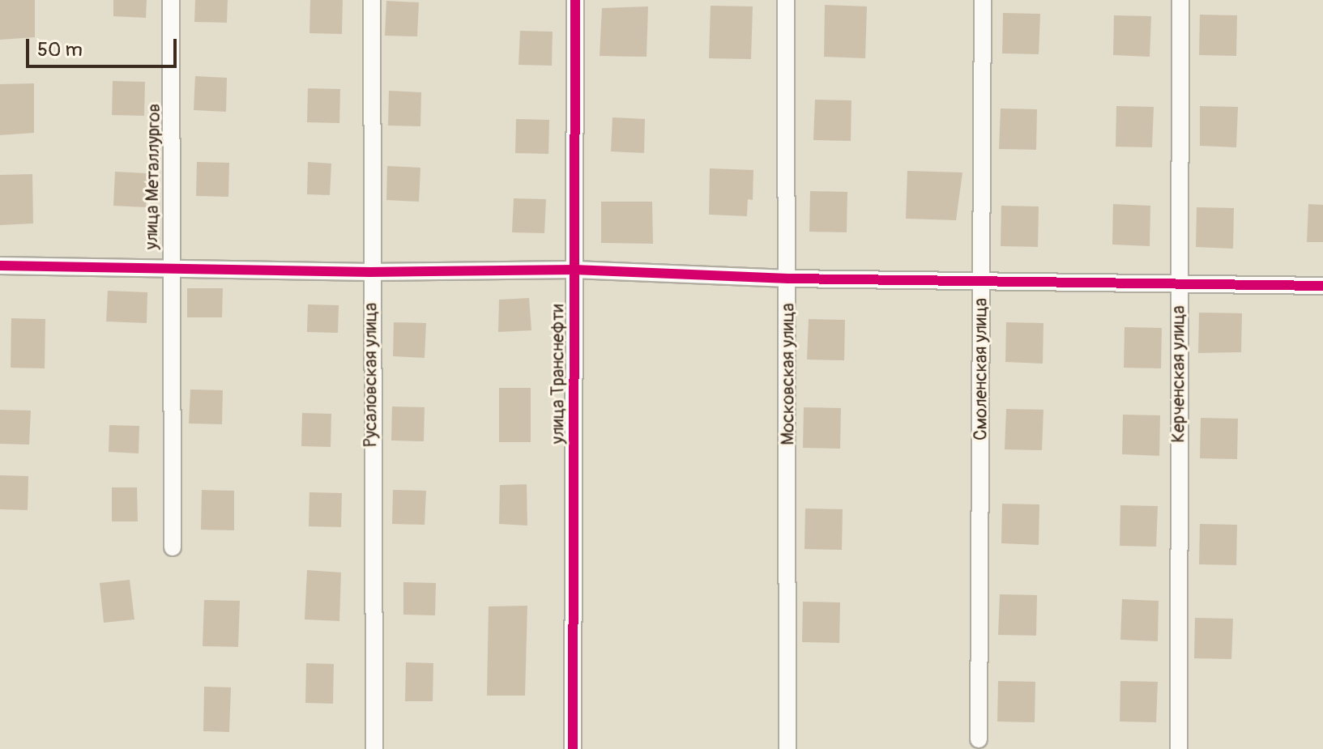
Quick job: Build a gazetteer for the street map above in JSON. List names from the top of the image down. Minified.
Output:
{"streets":{"street":["улица Металлургов","Смоленская улица","улица Транснефти","Московская улица","Керченская улица","Русаловская улица"]},"scale_bar":"50 m"}
